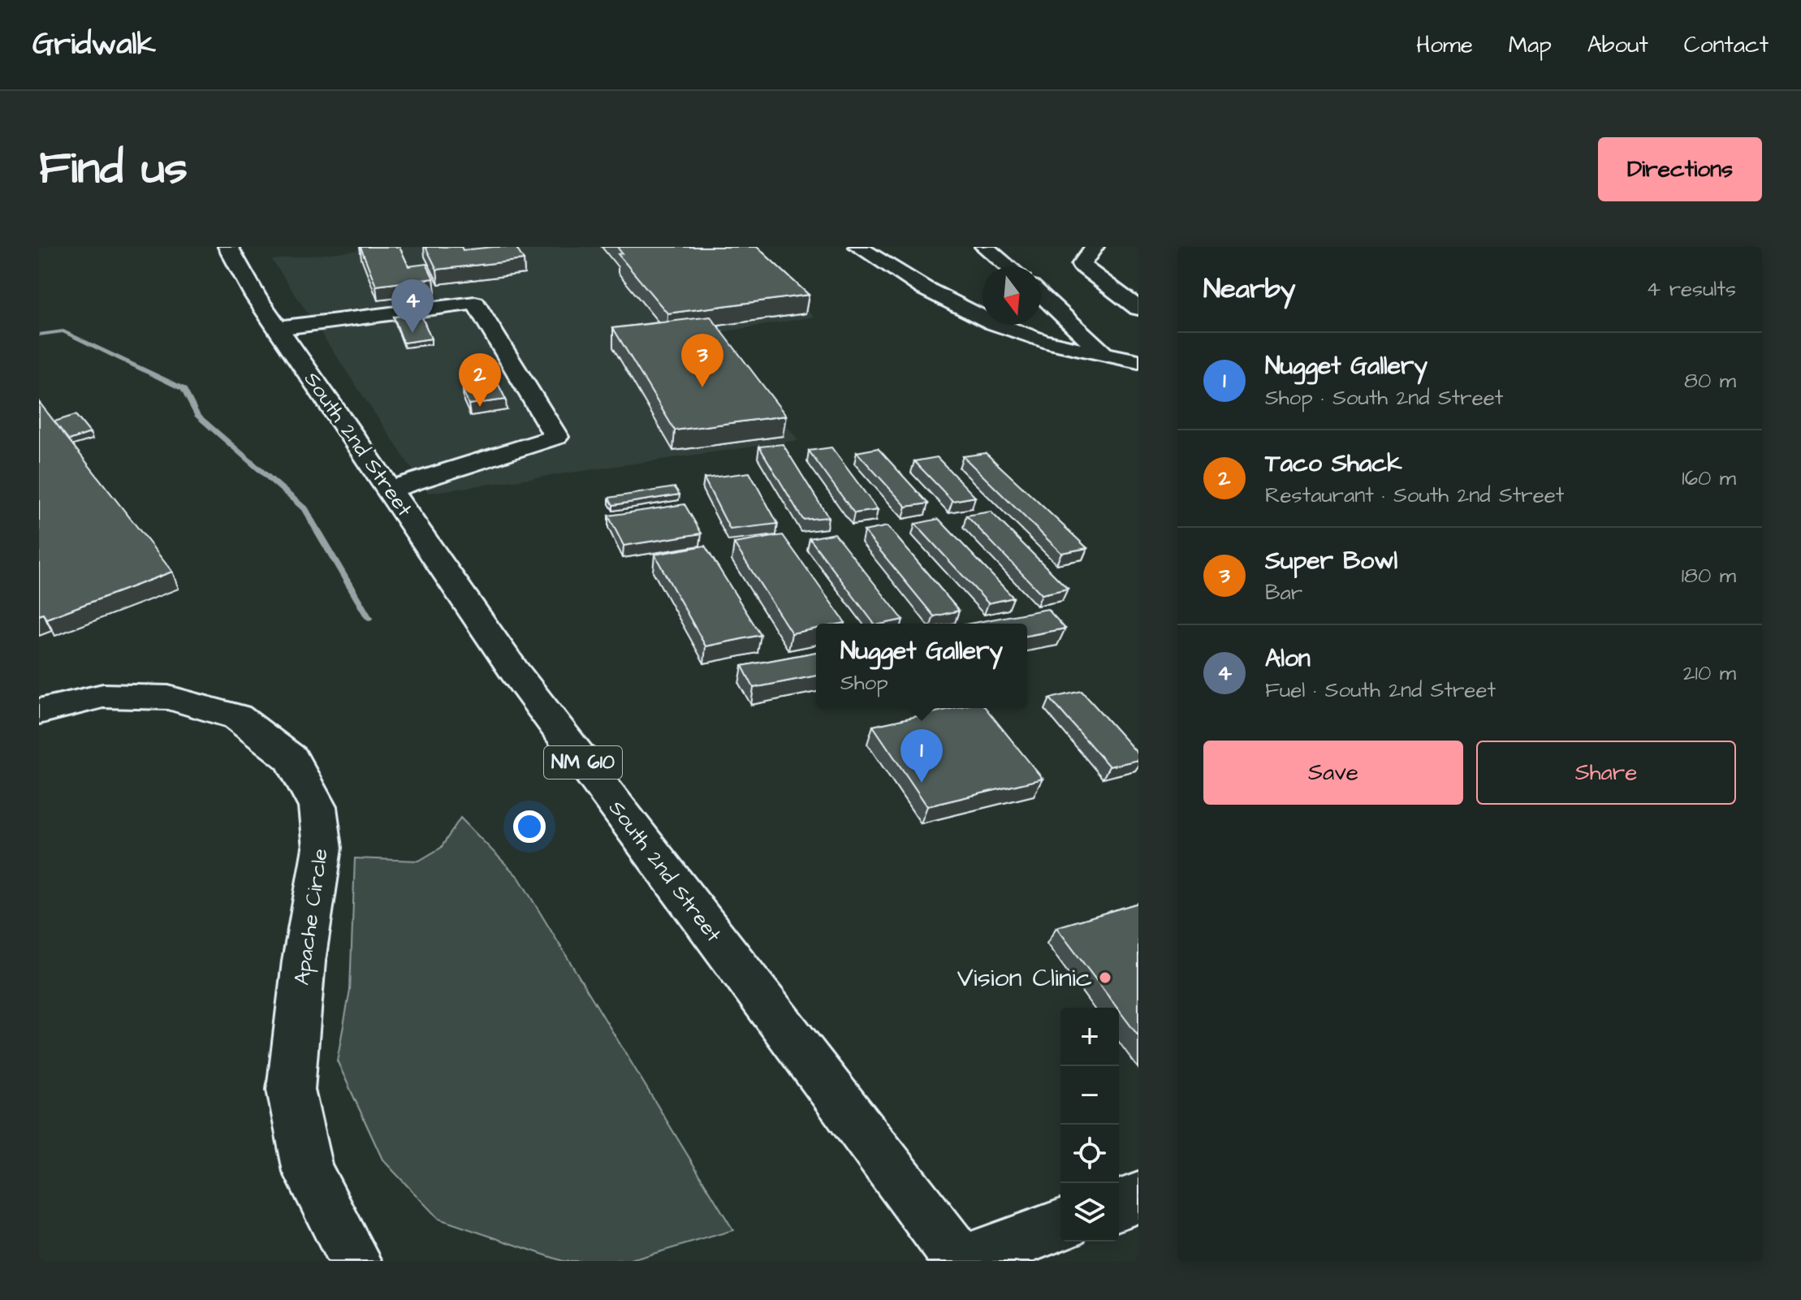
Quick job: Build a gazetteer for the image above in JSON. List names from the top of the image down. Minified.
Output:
{"streets":{"main road":["South 2nd Street","NM 610","Apache Circle"]},"places":["Vision Clinic"],"north":"bottom","page":{"header":"Gridwalk","nav":["Home","Map","About","Contact"],"title":"Find us","buttons":["Directions",["Save","Share"]],"heading":["Nearby","4 results"],"pins":["4","3","2","1"],"list":[{"mark":"1","name":"Nugget Gallery","note":"Shop · South 2nd Street","value":"80 m"},{"mark":"2","name":"Taco Shack","note":"Restaurant · South 2nd Street","value":"160 m"},{"mark":"3","name":"Super Bowl","note":"Bar","value":"180 m"},{"mark":"4","name":"Alon","note":"Fuel · South 2nd Street","value":"210 m"}],"popup":["Nugget Gallery","Shop"],"map_buttons":["+","−"]}}
